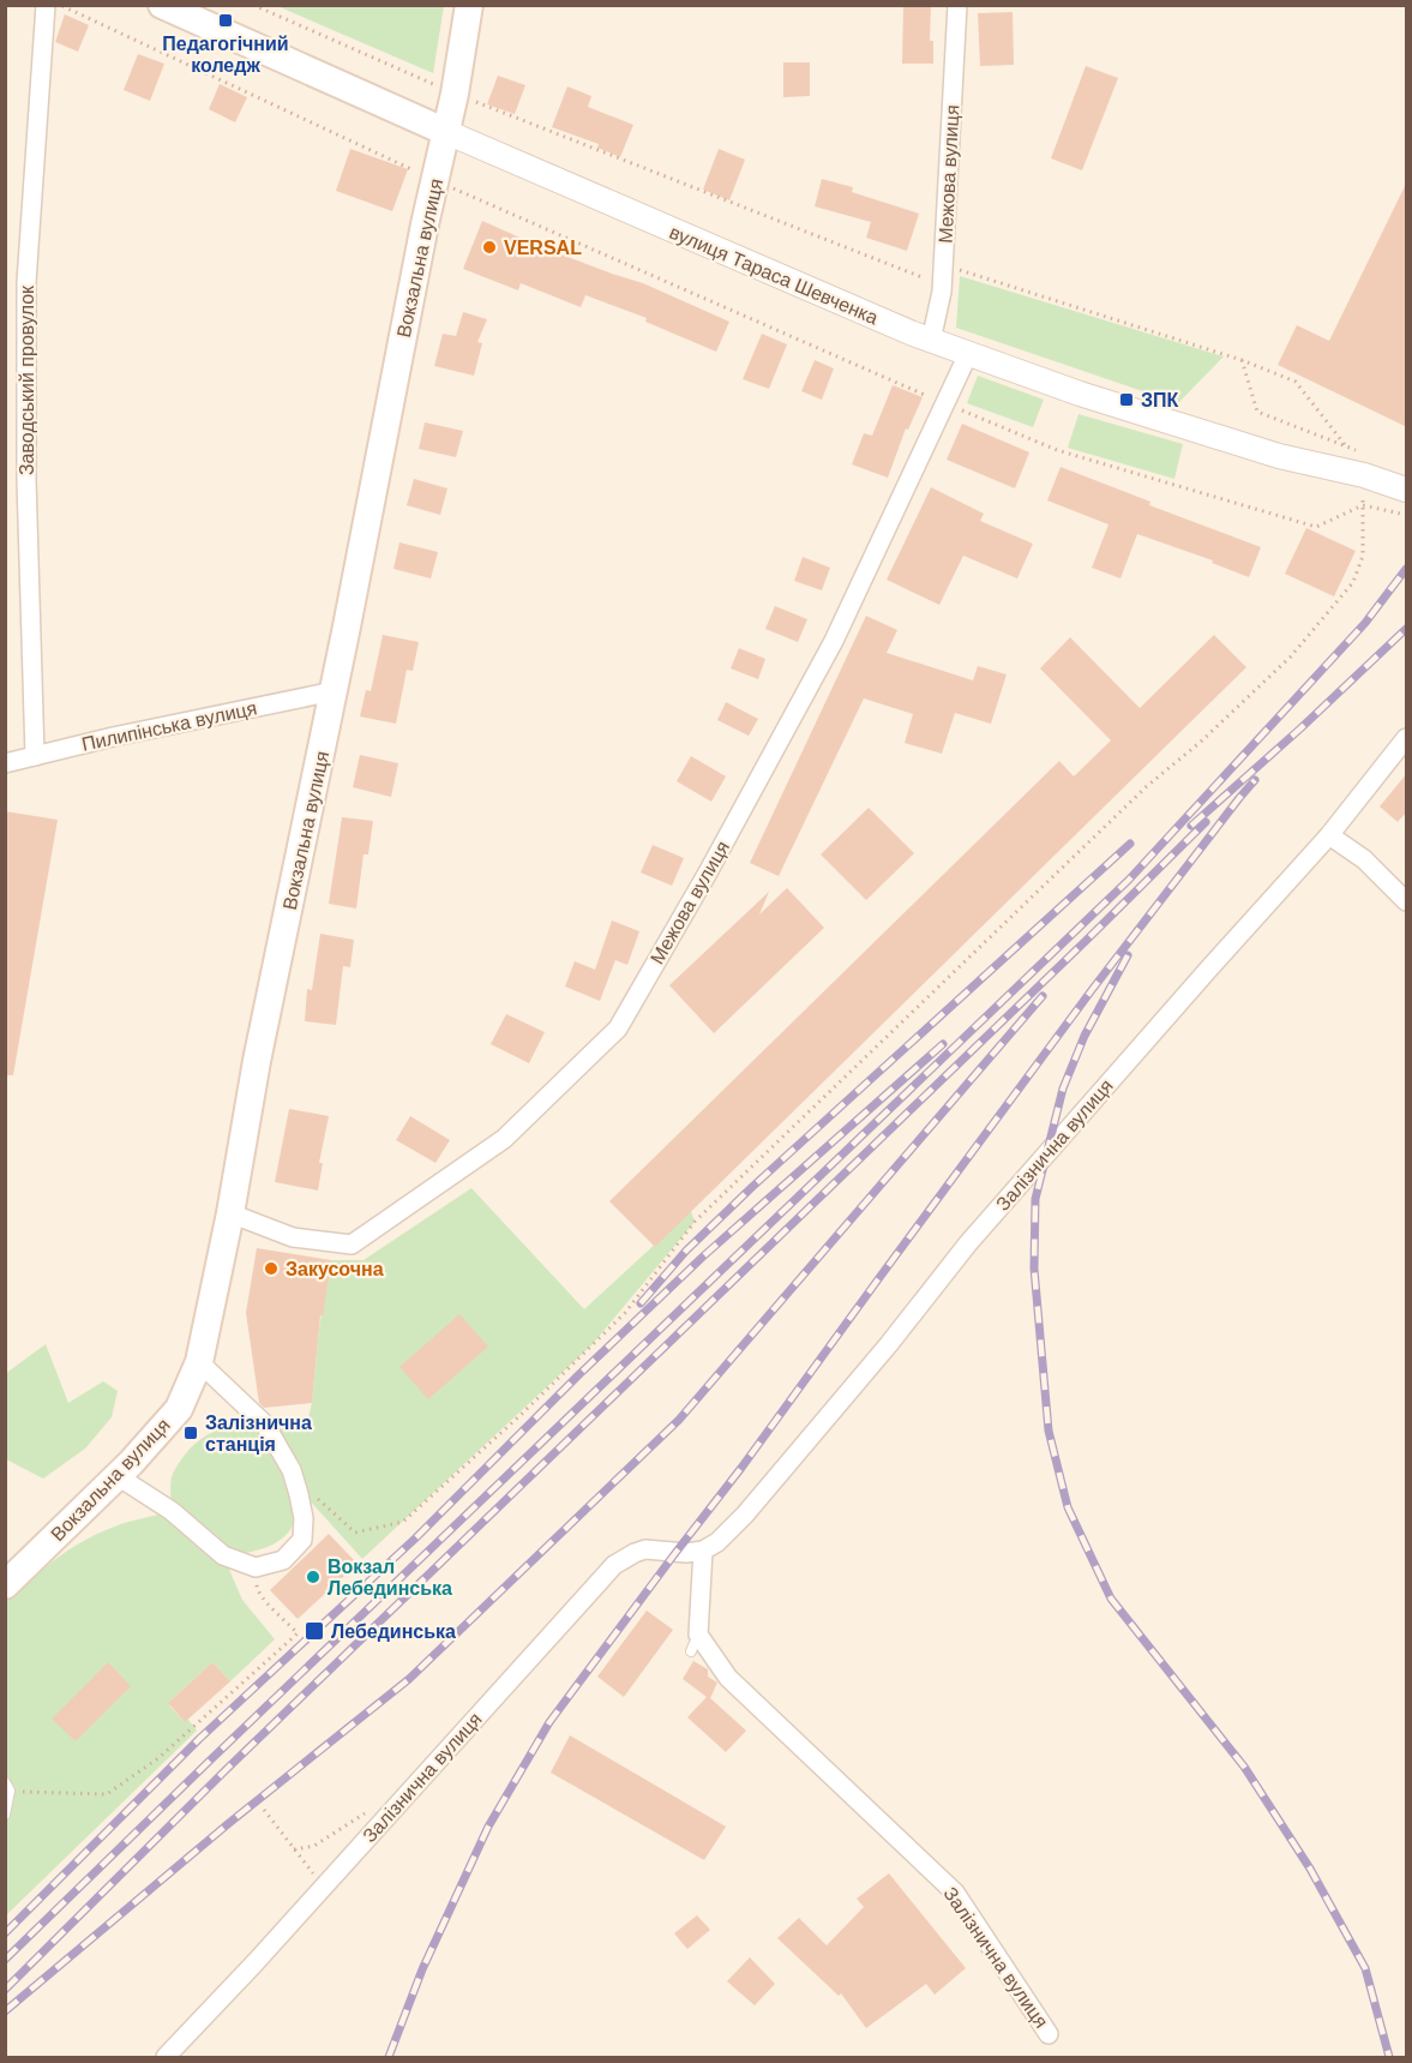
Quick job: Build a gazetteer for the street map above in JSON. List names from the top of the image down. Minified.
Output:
{"streets":{"main road":["Вокзальна вулиця","вулиця Тараса Шевченка"],"street":["Межова вулиця","Заводський провулок","Пилипінська вулиця","Залізнична вулиця"]},"crossings":[["Межова вулиця","Вокзальна вулиця"],["Межова вулиця","вулиця Тараса Шевченка"],["Вокзальна вулиця","вулиця Тараса Шевченка"],["Вокзальна вулиця","Пилипінська вулиця"],["Заводський провулок","Пилипінська вулиця"]],"places":{"transit":["Педагогічний коледж","ЗПК","Залізнична станція","Лебединська"],"other":["VERSAL","Закусочна","Вокзал Лебединська"]}}
